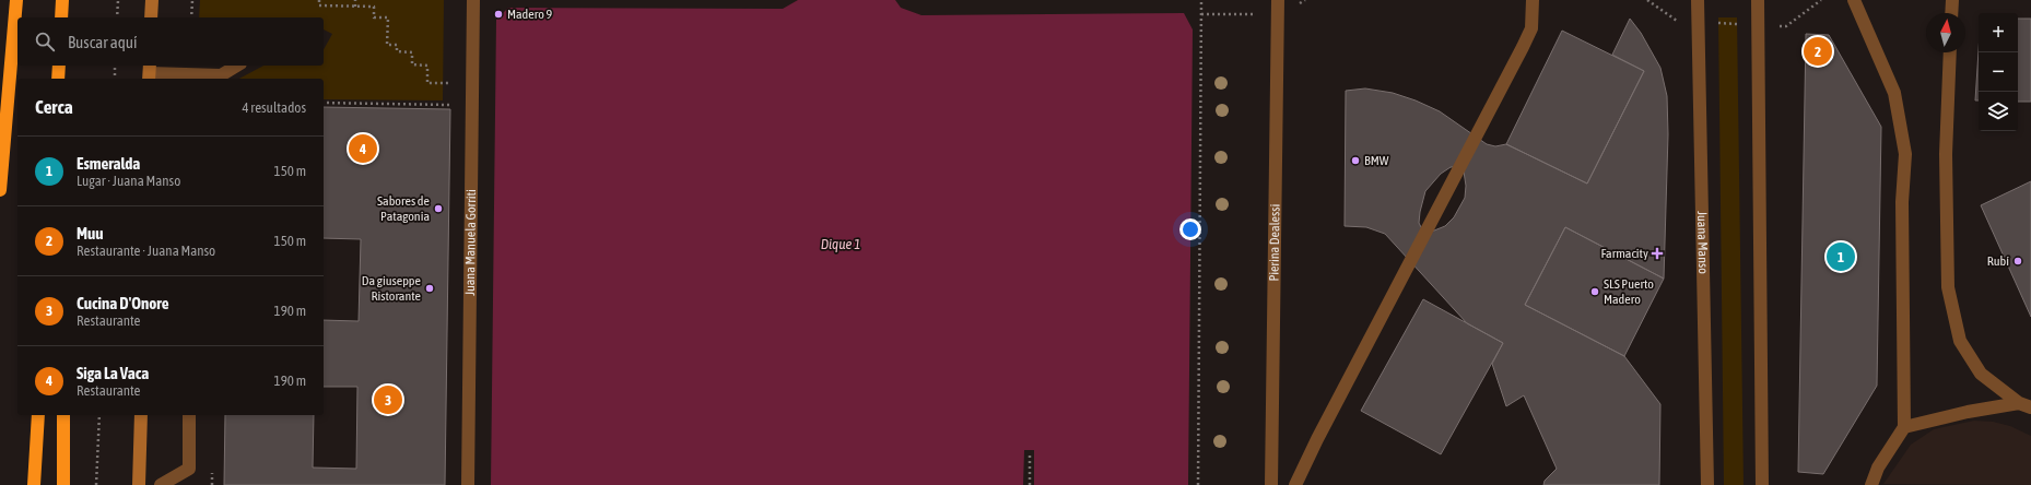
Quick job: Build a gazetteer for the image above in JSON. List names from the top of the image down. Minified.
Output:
{"streets":{"street":["Juana Manuela Gorriti","Pierina Dealessi","Juana Manso"]},"water":["Dique 1"],"places":{"other":["Madero 9","BMW","Sabores de Patagonia","Rubí","Da giuseppe Ristorante","SLS Puerto Madero"],"health":["Farmacity"]},"north":"top","page":{"map_buttons":["+","−"],"search":"Buscar aquí","pins":["2","4","1","3"],"heading":["Cerca","4 resultados"],"list":[{"mark":"1","name":"Esmeralda","note":"Lugar · Juana Manso","value":"150 m"},{"mark":"2","name":"Muu","note":"Restaurante · Juana Manso","value":"150 m"},{"mark":"3","name":"Cucina D'Onore","note":"Restaurante","value":"190 m"},{"mark":"4","name":"Siga La Vaca","note":"Restaurante","value":"190 m"}]}}
